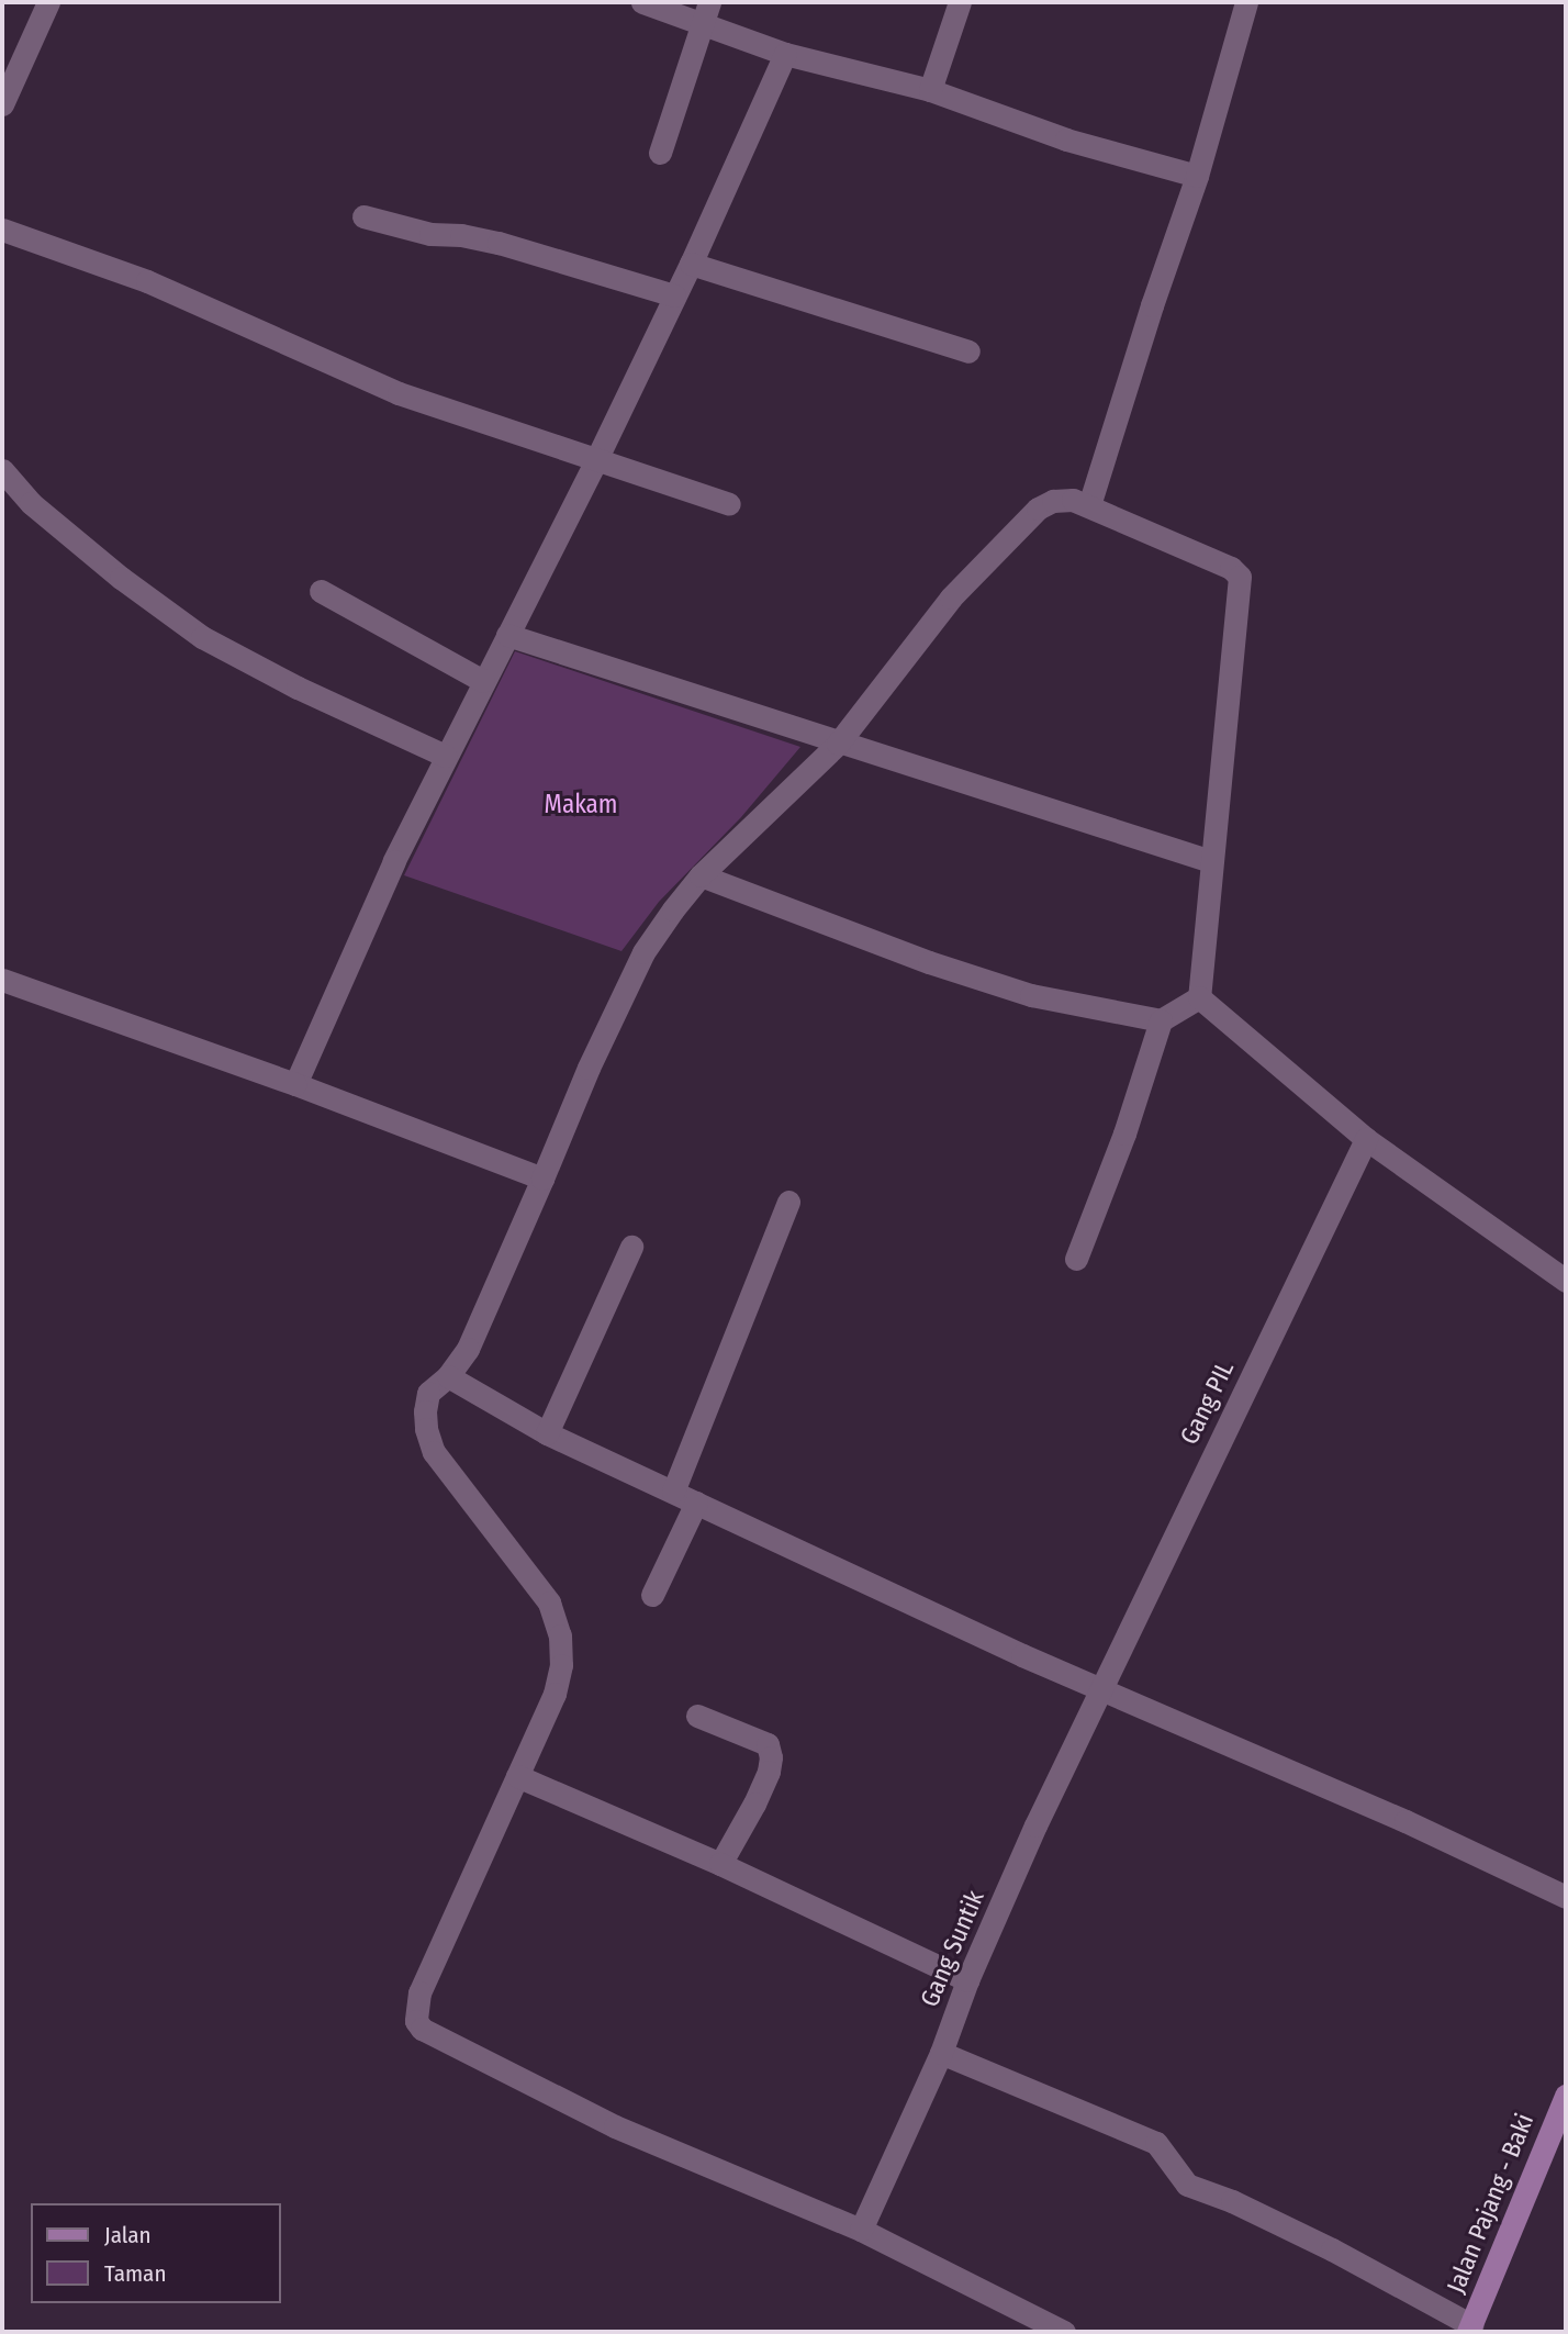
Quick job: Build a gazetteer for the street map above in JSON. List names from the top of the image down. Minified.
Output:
{"streets":{"main road":["Jalan Pajang - Baki"],"street":["Gang PIL","Gang Suntik"]},"crossings":[["Gang PIL","Gang Suntik"]],"parks":["Makam"],"legend":["Jalan","Taman"]}
